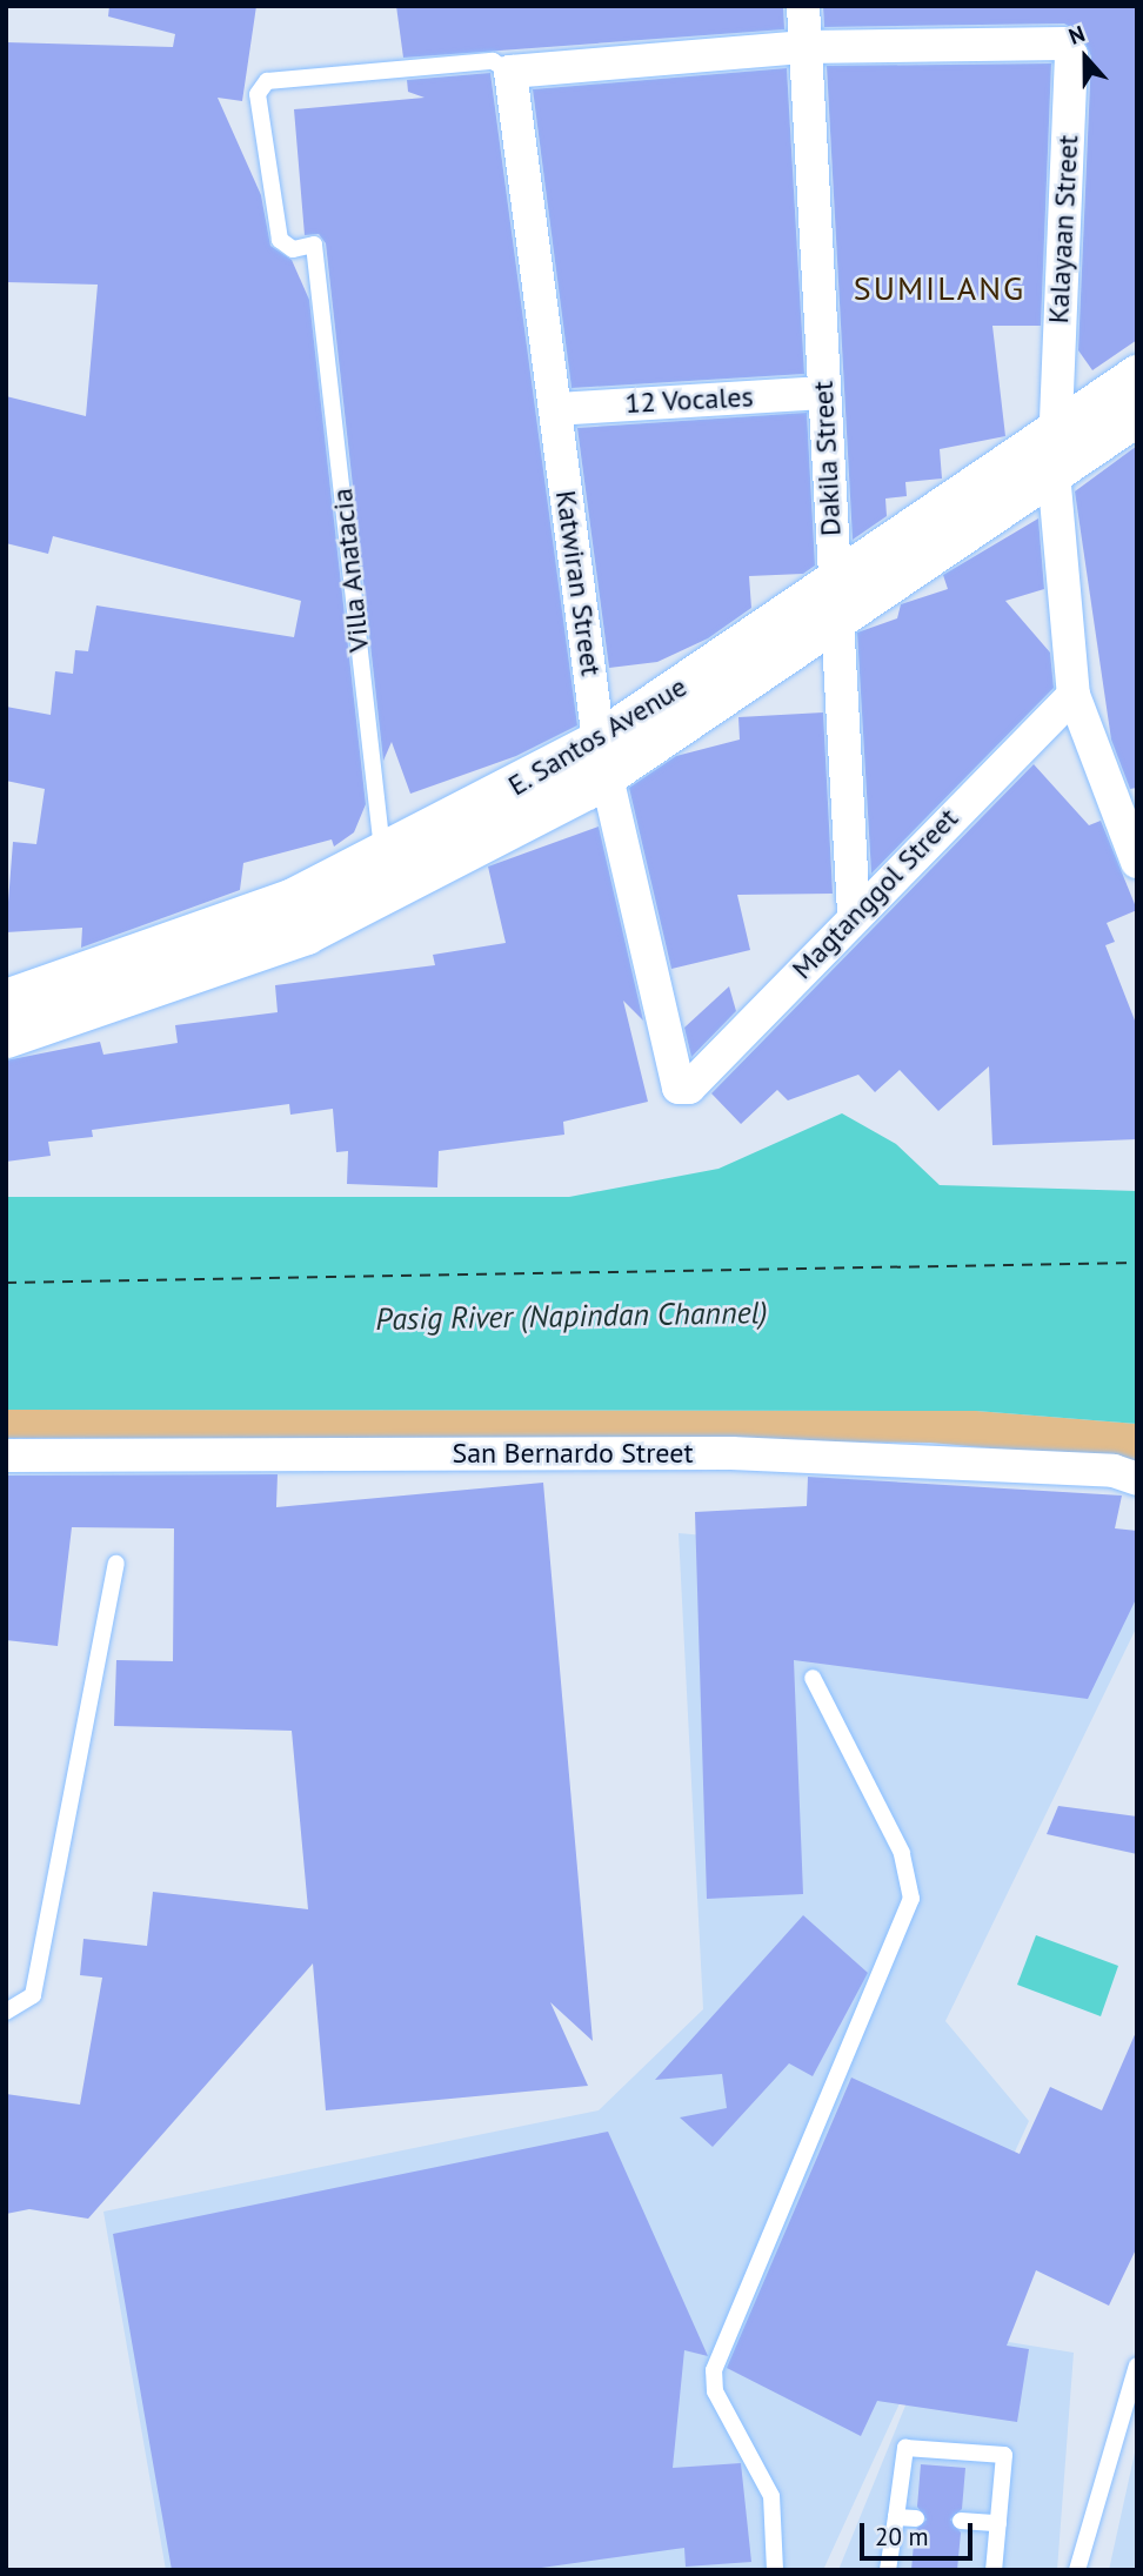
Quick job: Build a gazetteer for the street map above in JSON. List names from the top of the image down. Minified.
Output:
{"streets":{"street":["Kalayaan Street","12 Vocales","Dakila Street","Katwiran Street","E. Santos Avenue","Magtanggol Street","San Bernardo Street"],"lane":["Villa Anatacia"]},"crossings":[["Kalayaan Street","Dakila Street"],["Kalayaan Street","Villa Anatacia"],["Kalayaan Street","Katwiran Street"],["Kalayaan Street","E. Santos Avenue"],["Kalayaan Street","Magtanggol Street"],["12 Vocales","Dakila Street"],["12 Vocales","Katwiran Street"],["Dakila Street","E. Santos Avenue"],["Dakila Street","Magtanggol Street"],["Villa Anatacia","Katwiran Street"],["Villa Anatacia","E. Santos Avenue"],["Katwiran Street","E. Santos Avenue"],["Katwiran Street","Magtanggol Street"]],"districts":["SUMILANG"],"water":["Pasig River (Napindan Channel)"],"scale_bar":"20 m","north":"top"}
